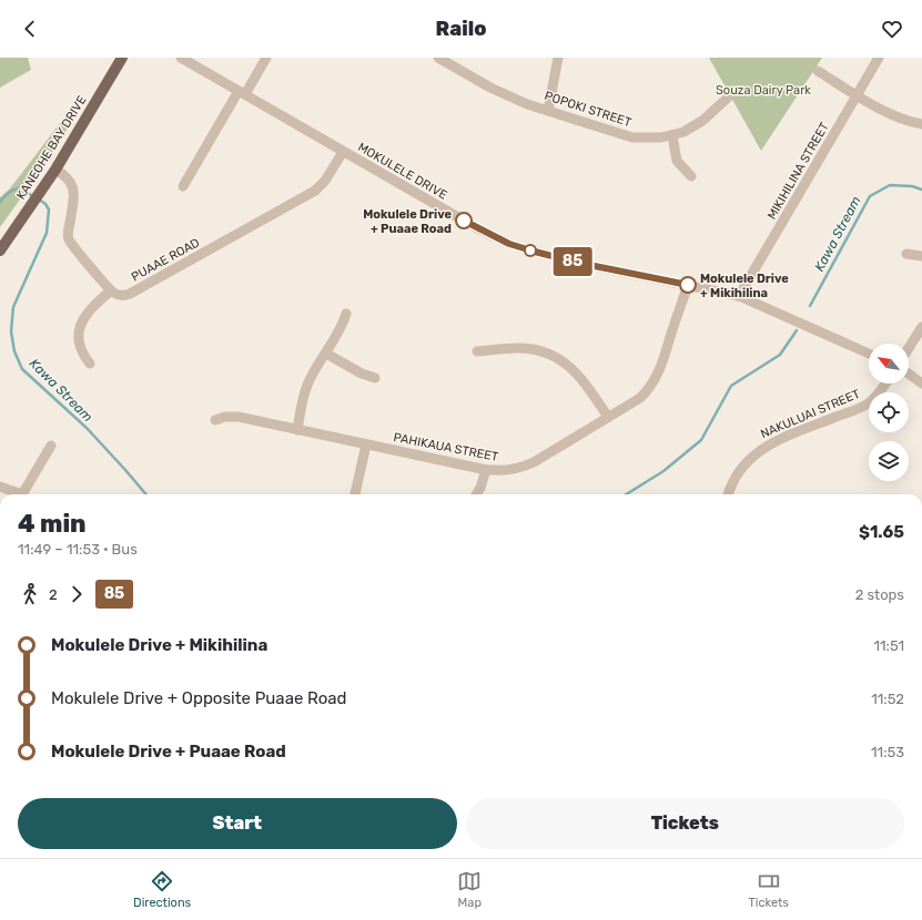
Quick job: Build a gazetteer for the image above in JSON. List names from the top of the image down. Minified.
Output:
{"streets":{"main road":["KANEOHE BAY DRIVE"],"street":["POPOKI STREET","MOKULELE DRIVE","MIKIHILINA STREET","PUAAE ROAD","NAKULUAI STREET","PAHIKAUA STREET"]},"crossings":[["MOKULELE DRIVE","MIKIHILINA STREET"],["MOKULELE DRIVE","PUAAE ROAD"],["MOKULELE DRIVE","PAHIKAUA STREET"]],"water":["Kawa Stream"],"parks":["Souza Dairy Park"],"places":["Mokulele Drive + Puaae Road","Mokulele Drive + Mikihilina"],"lines":["bus line 85"],"north":"top left","page":{"header":"Railo","on_map":"85","heading":["4 min","11:49 – 11:53 · Bus","$1.65"],"legs":["2","85","2 stops"],"list":[{"name":"Mokulele Drive + Mikihilina","value":"11:51"},{"name":"Mokulele Drive + Opposite Puaae Road","value":"11:52"},{"name":"Mokulele Drive + Puaae Road","value":"11:53"}],"buttons":["Start","Tickets"],"tabs":["Directions","Map","Tickets"]}}
